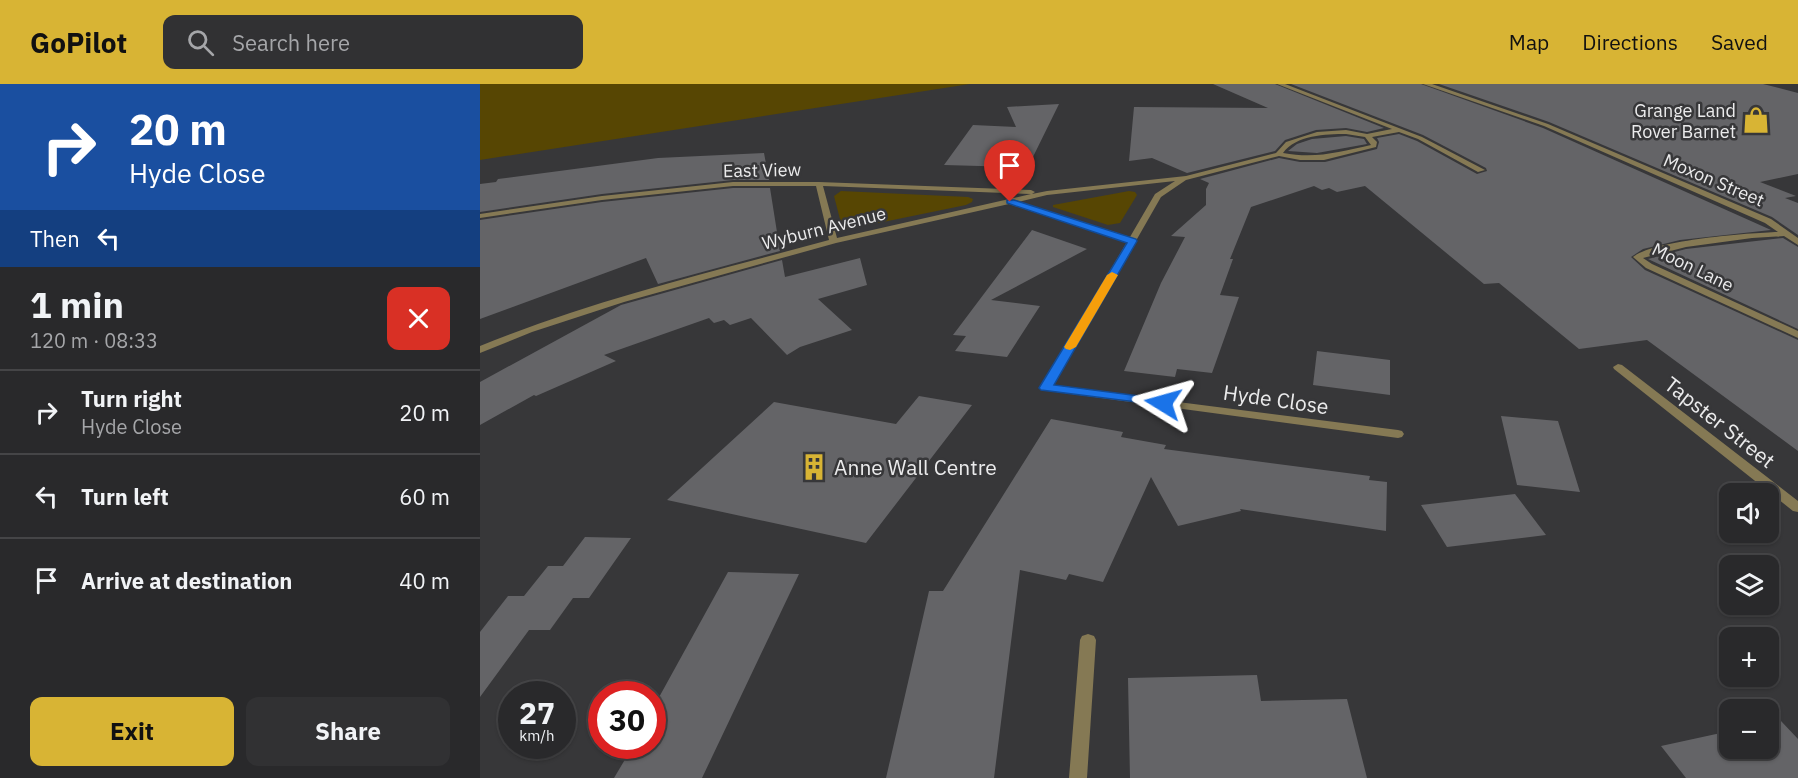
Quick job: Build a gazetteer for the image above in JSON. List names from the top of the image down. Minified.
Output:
{"streets":{"street":["East View","Moxon Street","Wyburn Avenue","Moon Lane","Hyde Close","Tapster Street"]},"crossings":[["East View","Wyburn Avenue"],["Moxon Street","Moon Lane"],["Wyburn Avenue","Hyde Close"]],"places":{"shop":["Grange Land Rover Barnet"],"building":["Anne Wall Centre"]},"page":{"header":"GoPilot","search":"Search here","nav":["Map","Directions","Saved"],"turn":["20 m","Hyde Close"],"then":"Then","heading":["1 min","120 m · 08:33"],"list":[{"name":"Turn right","note":"Hyde Close","value":"20 m"},{"name":"Turn left","value":"60 m"},{"name":"Arrive at destination","value":"40 m"}],"map_buttons":["+","−"],"speed":"27 km/h","limit":"30","buttons":["Exit","Share"]}}
